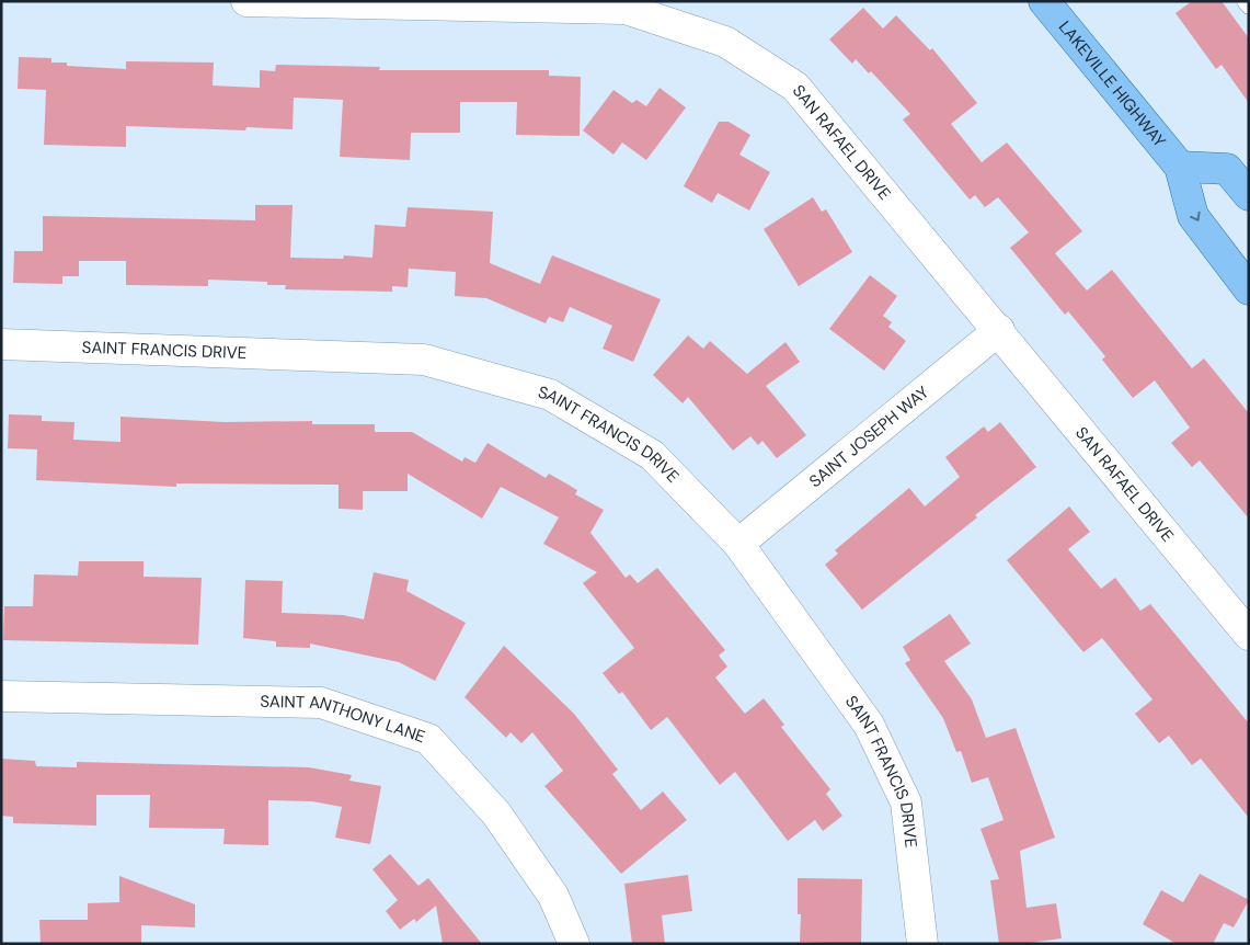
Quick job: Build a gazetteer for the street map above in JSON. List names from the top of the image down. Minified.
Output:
{"streets":{"main road":["LAKEVILLE HIGHWAY"],"street":["SAN RAFAEL DRIVE","SAINT FRANCIS DRIVE","SAINT JOSEPH WAY","SAINT ANTHONY LANE"]},"crossings":[["SAN RAFAEL DRIVE","SAINT JOSEPH WAY"],["SAINT FRANCIS DRIVE","SAINT JOSEPH WAY"]],"one_way":["LAKEVILLE HIGHWAY"]}
